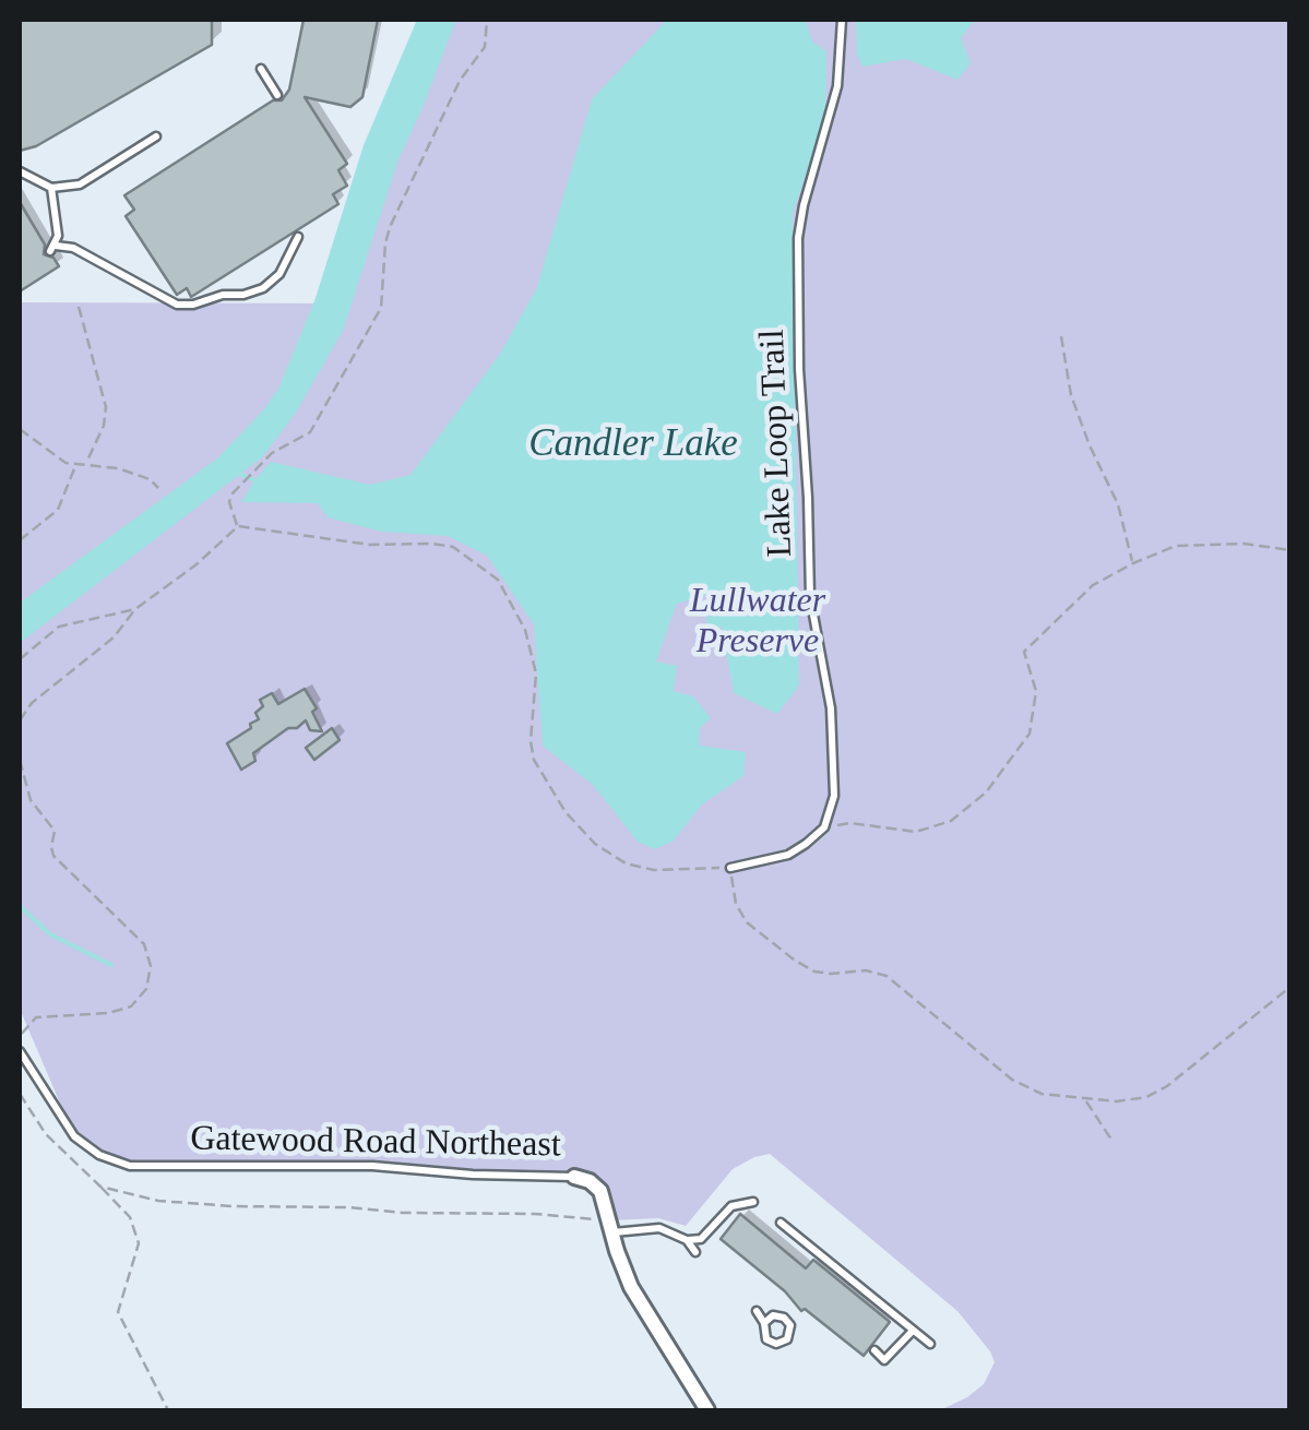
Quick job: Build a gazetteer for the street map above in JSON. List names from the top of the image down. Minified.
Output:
{"streets":{"street":["Gatewood Road Northeast"],"lane":["Lake Loop Trail"]},"water":["Candler Lake"],"parks":["Lullwater Preserve"]}
